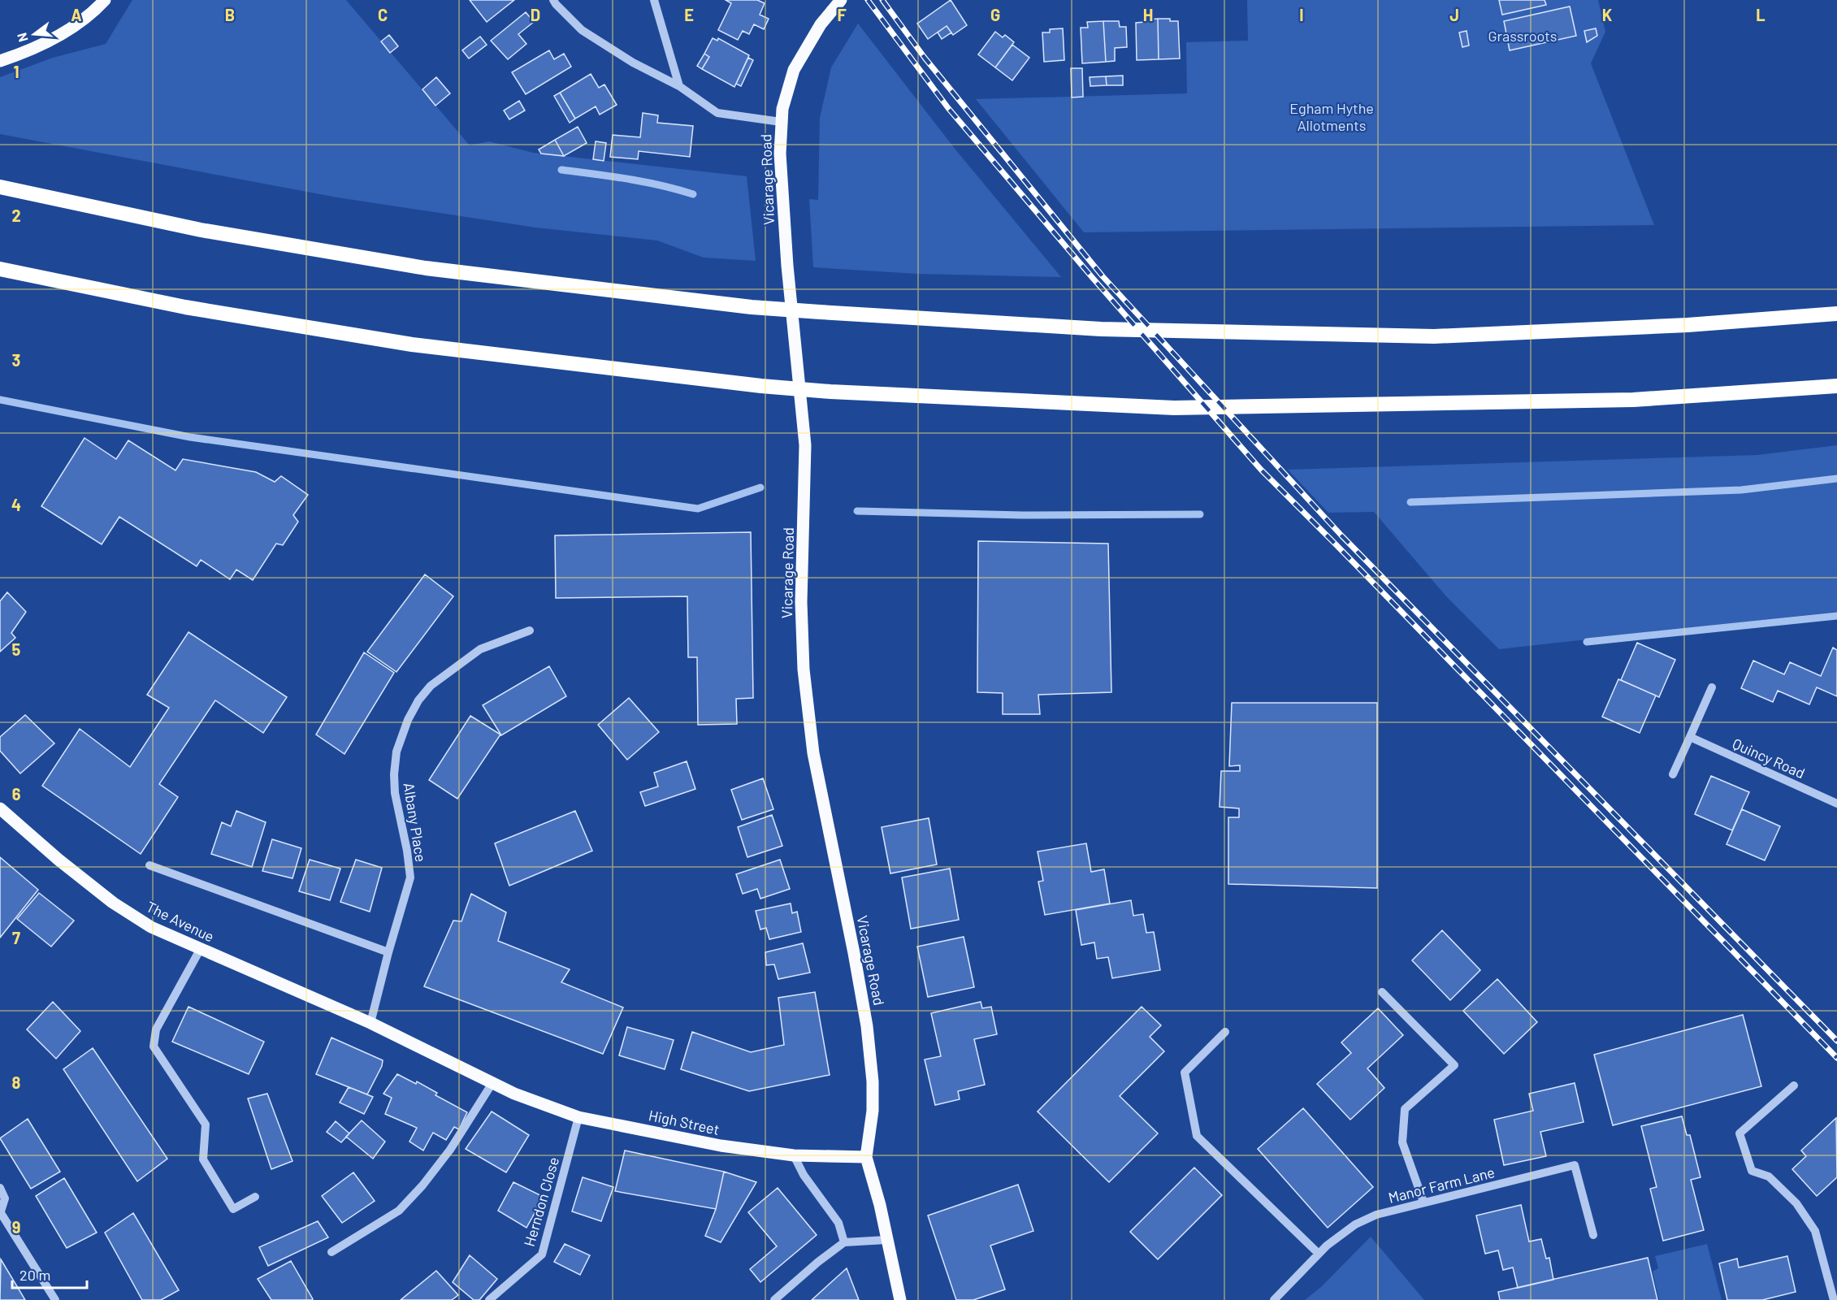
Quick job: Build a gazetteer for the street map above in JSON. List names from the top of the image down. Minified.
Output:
{"streets":{"main road":["Vicarage Road","The Avenue","High Street"],"street":["Quincy Road","Albany Place","Manor Farm Lane","Herndon Close"]},"crossings":[["Vicarage Road","High Street"],["Albany Place","The Avenue"],["Albany Place","High Street"],["The Avenue","High Street"],["High Street","Herndon Close"]],"parks":["Grassroots","Egham Hythe Allotments"],"scale_bar":"20 m","north":"left","grid":{"columns":["A","B","C","D","E","F","G","H","I","J","K","L"],"rows":["1","2","3","4","5","6","7","8","9"]}}
